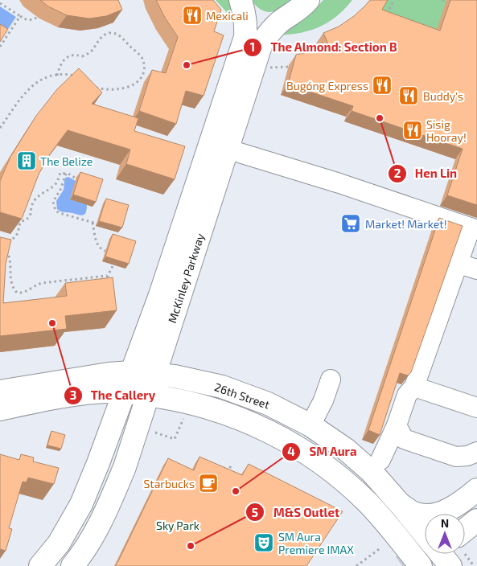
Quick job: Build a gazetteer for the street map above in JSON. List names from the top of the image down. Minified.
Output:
{"streets":{"main road":["McKinley Parkway","26th Street"]},"crossings":[["McKinley Parkway","26th Street"]],"parks":["Sky Park"],"places":{"restaurant":["Mexicali","Bugóng Express","Buddy's","Sisig Hooray!"],"other":["The Almond: Section B","Hen Lin","The Callery","SM Aura","M&S Outlet"],"building":["The Belize"],"supermarket":["Market! Market!"],"cafe":["Starbucks"],"theatre":["SM Aura Premiere IMAX"]},"north":"top"}
